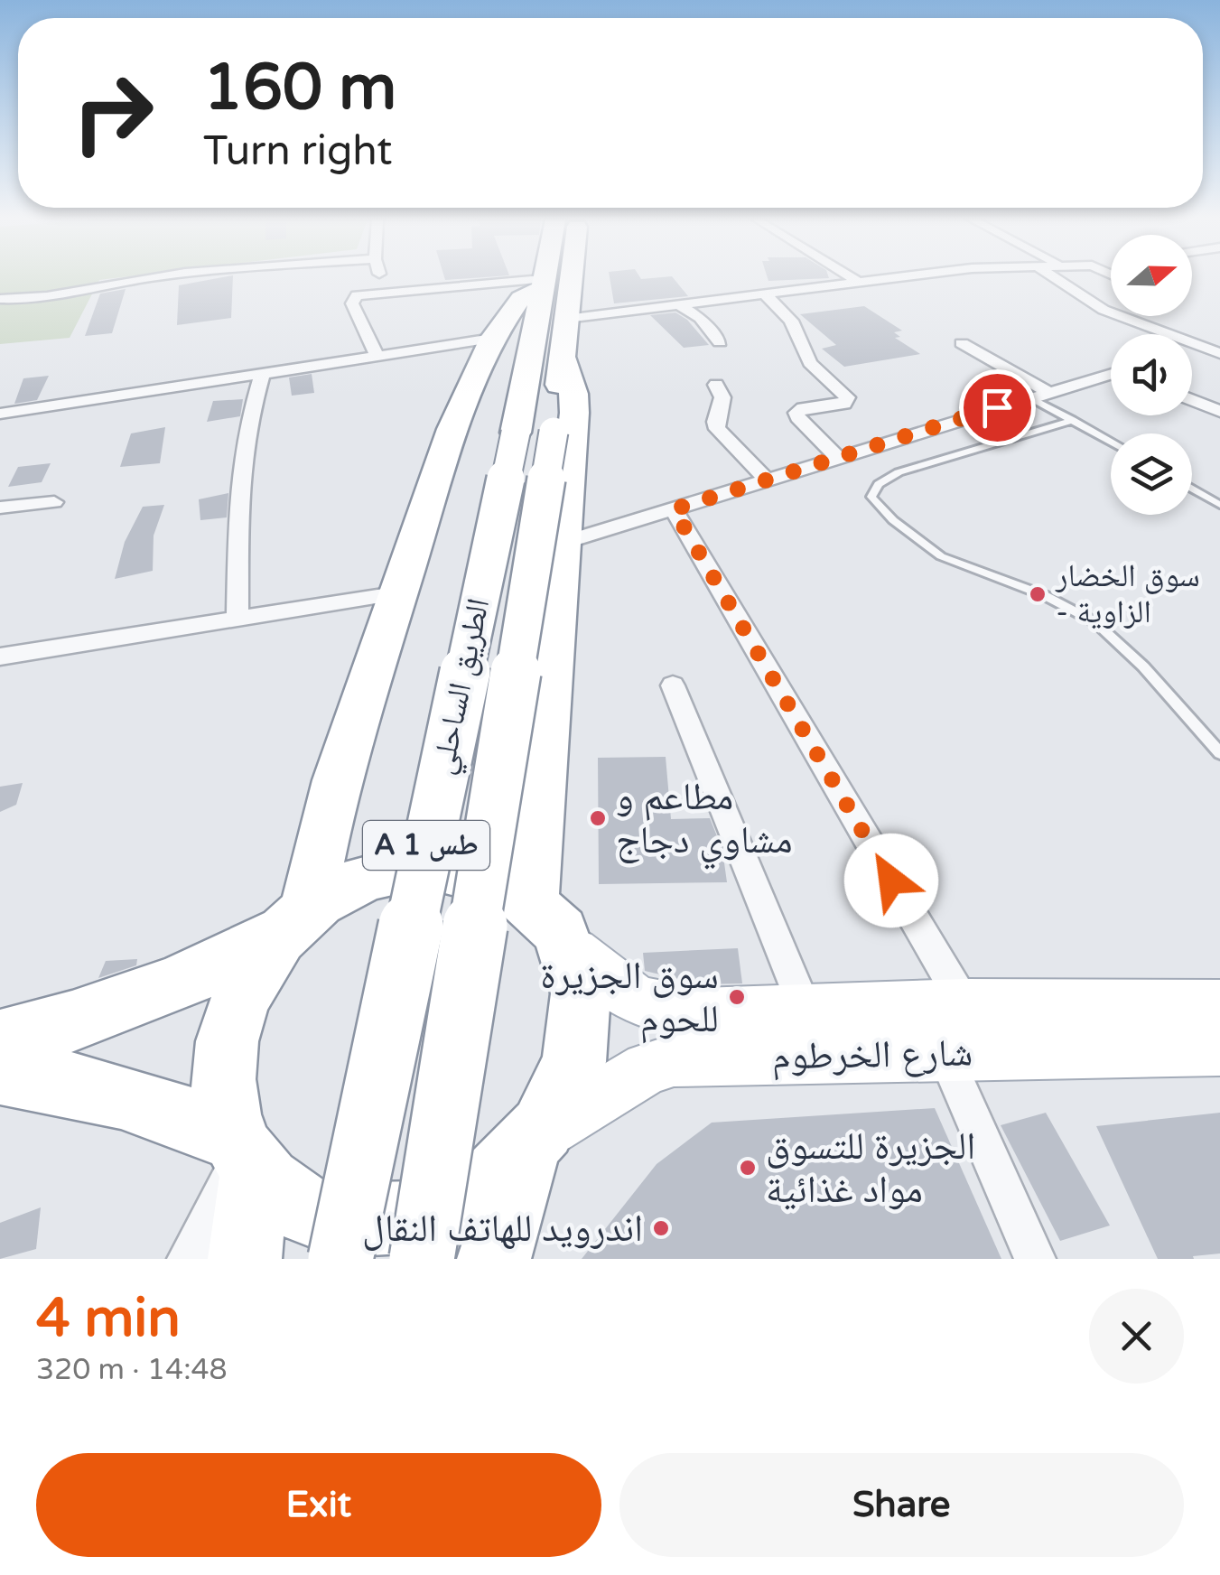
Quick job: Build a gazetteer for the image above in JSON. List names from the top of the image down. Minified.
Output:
{"streets":{"highway":["الطريق الساحلي","A 1 طس"],"main road":["شارع الخرطوم"]},"places":["سوق الخضار - الزاوية","مطاعم و مشاوي دجاج","سوق الجزيرة للحوم","الجزيرة للتسوق مواد غذائية","اندرويد للهاتف النقال"],"north":"right","page":{"turn":["160 m","Turn right"],"heading":["4 min","320 m · 14:48"],"buttons":["Exit","Share"]}}
